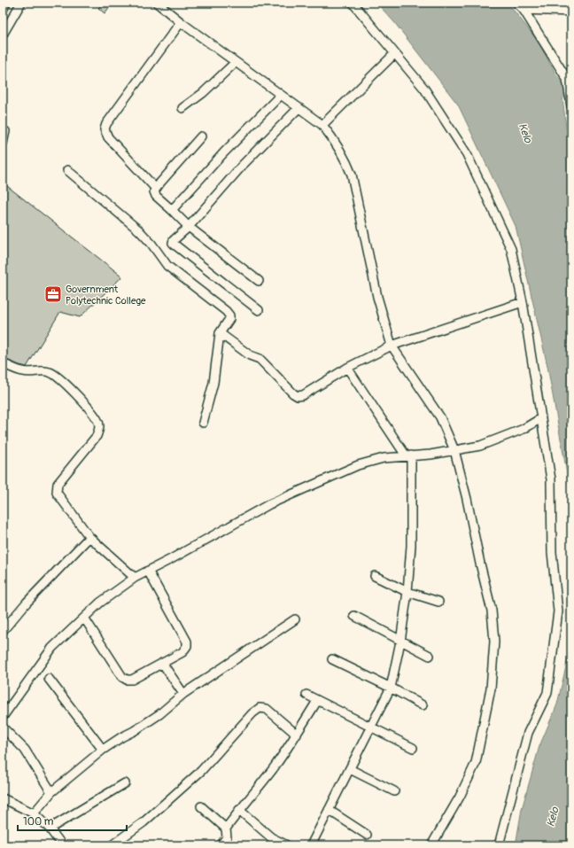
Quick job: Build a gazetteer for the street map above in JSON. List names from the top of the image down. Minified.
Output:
{"water":["Kelo"],"places":{"office":["Government Polytechnic College"]},"scale_bar":"100 m"}
